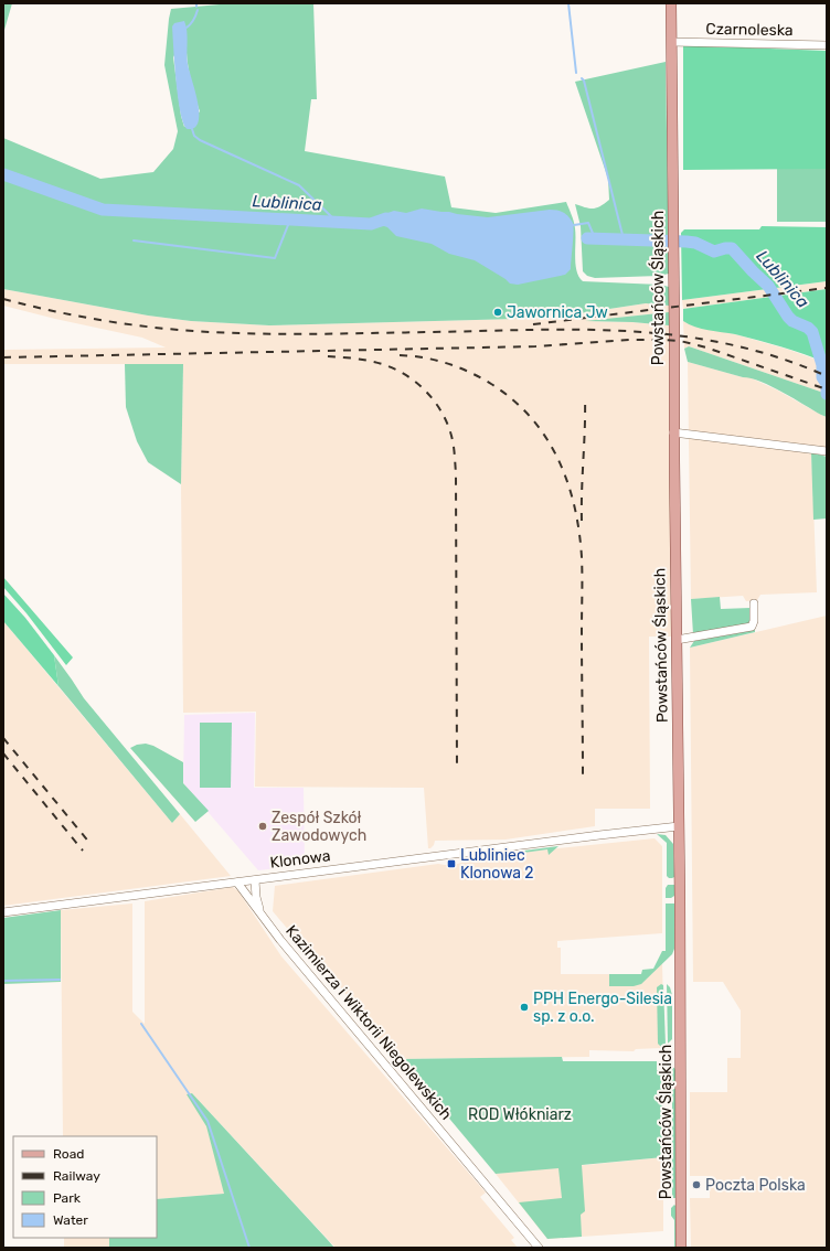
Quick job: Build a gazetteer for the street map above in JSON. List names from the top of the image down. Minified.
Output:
{"streets":{"main road":["Powstańców Śląskich"],"street":["Czarnoleska","Klonowa","Kazimierza i Wiktorii Niegolewskich"]},"crossings":[["Czarnoleska","Powstańców Śląskich"],["Powstańców Śląskich","Klonowa"],["Klonowa","Kazimierza i Wiktorii Niegolewskich"]],"water":["Lublinica"],"parks":["ROD Włókniarz"],"places":{"other":["Jawornica Jw","Zespół Szkół Zawodowych","PPH Energo-Silesia sp. z o.o.","Poczta Polska"],"transit":["Lubliniec Klonowa 2"]},"legend":["Road","Railway","Park","Water"]}
